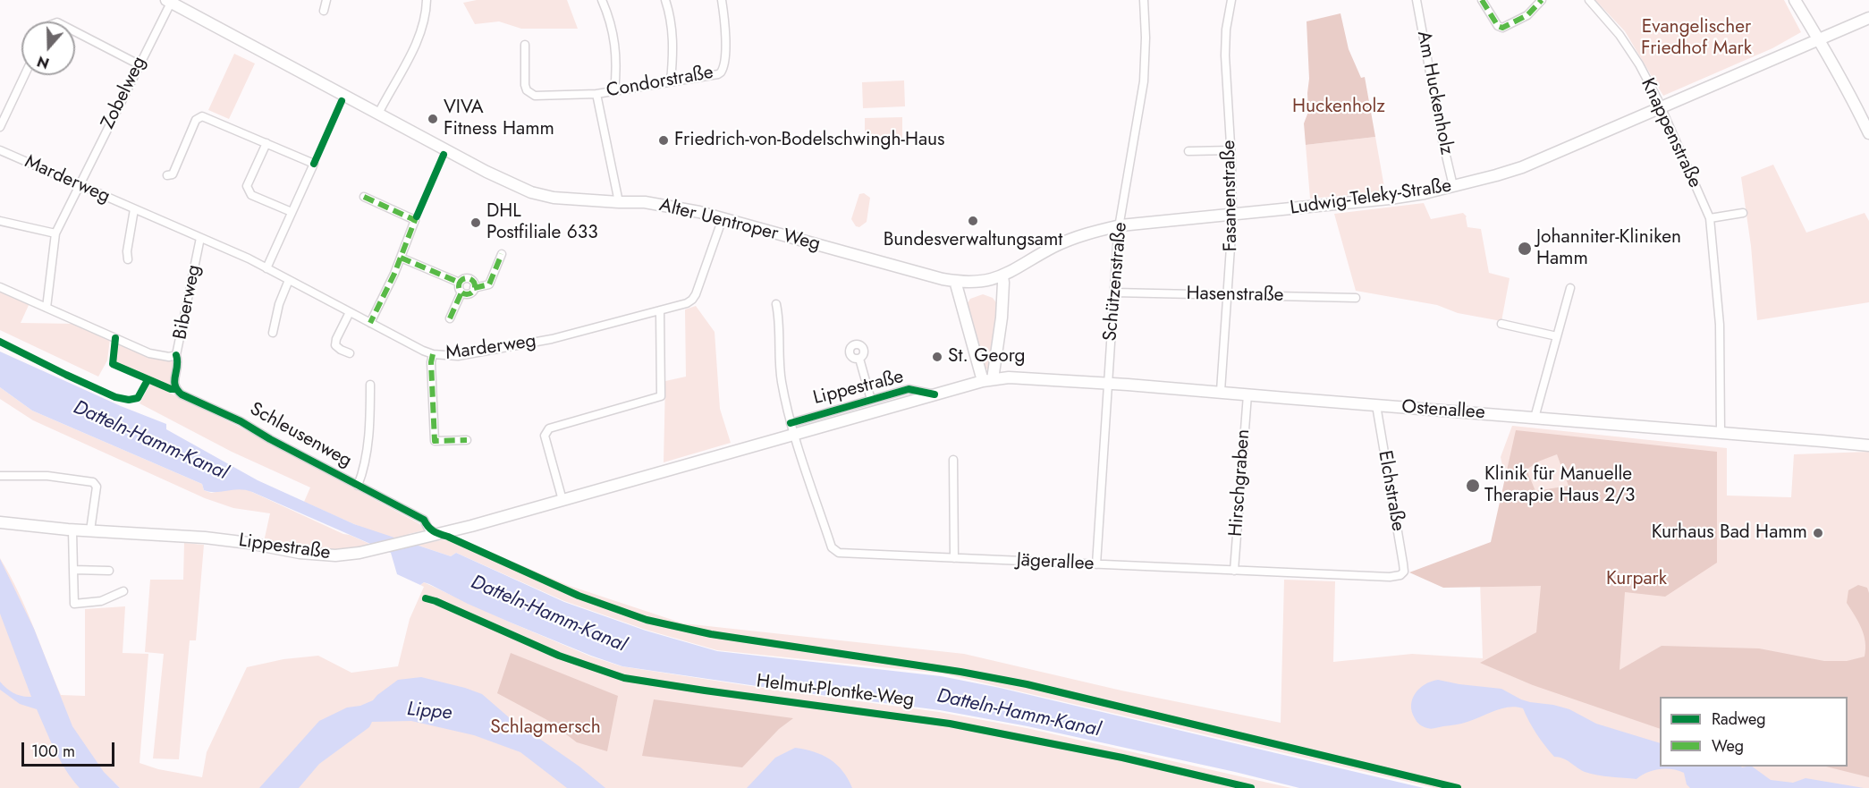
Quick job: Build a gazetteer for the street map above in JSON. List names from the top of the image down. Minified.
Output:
{"streets":{"street":["Condorstraße","Zobelweg","Am Huckenholz","Knappenstraße","Marderweg","Fasanenstraße","Ludwig-Teleky-Straße","Alter Uentroper Weg","Schützenstraße","Hasenstraße","Biberweg","Lippestraße","Ostenallee","Schleusenweg","Hirschgraben","Elchstraße","Jägerallee"],"cycle path":["Helmut-Plontke-Weg"]},"crossings":[["Zobelweg","Marderweg"],["Zobelweg","Alter Uentroper Weg"],["Am Huckenholz","Ludwig-Teleky-Straße"],["Knappenstraße","Ludwig-Teleky-Straße"],["Knappenstraße","Ostenallee"],["Marderweg","Alter Uentroper Weg"],["Marderweg","Biberweg"],["Fasanenstraße","Ludwig-Teleky-Straße"],["Fasanenstraße","Hasenstraße"],["Fasanenstraße","Ostenallee"],["Ludwig-Teleky-Straße","Alter Uentroper Weg"],["Ludwig-Teleky-Straße","Schützenstraße"],["Schützenstraße","Hasenstraße"],["Schützenstraße","Ostenallee"],["Schützenstraße","Jägerallee"],["Biberweg","Schleusenweg"],["Lippestraße","Ostenallee"],["Lippestraße","Schleusenweg"],["Lippestraße","Jägerallee"],["Ostenallee","Hirschgraben"],["Ostenallee","Elchstraße"],["Hirschgraben","Jägerallee"],["Elchstraße","Jägerallee"]],"water":["Datteln-Hamm-Kanal","Lippe"],"parks":["Evangelischer Friedhof Mark","Huckenholz","Kurpark","Schlagmersch"],"places":["VIVA Fitness Hamm","Friedrich-von-Bodelschwingh-Haus","Bundesverwaltungsamt","DHL Postfiliale 633","Johanniter-Kliniken Hamm","St. Georg","Klinik für Manuelle Therapie Haus 2/3","Kurhaus Bad Hamm"],"legend":["Radweg","Weg"],"scale_bar":"100 m","north":"bottom"}
